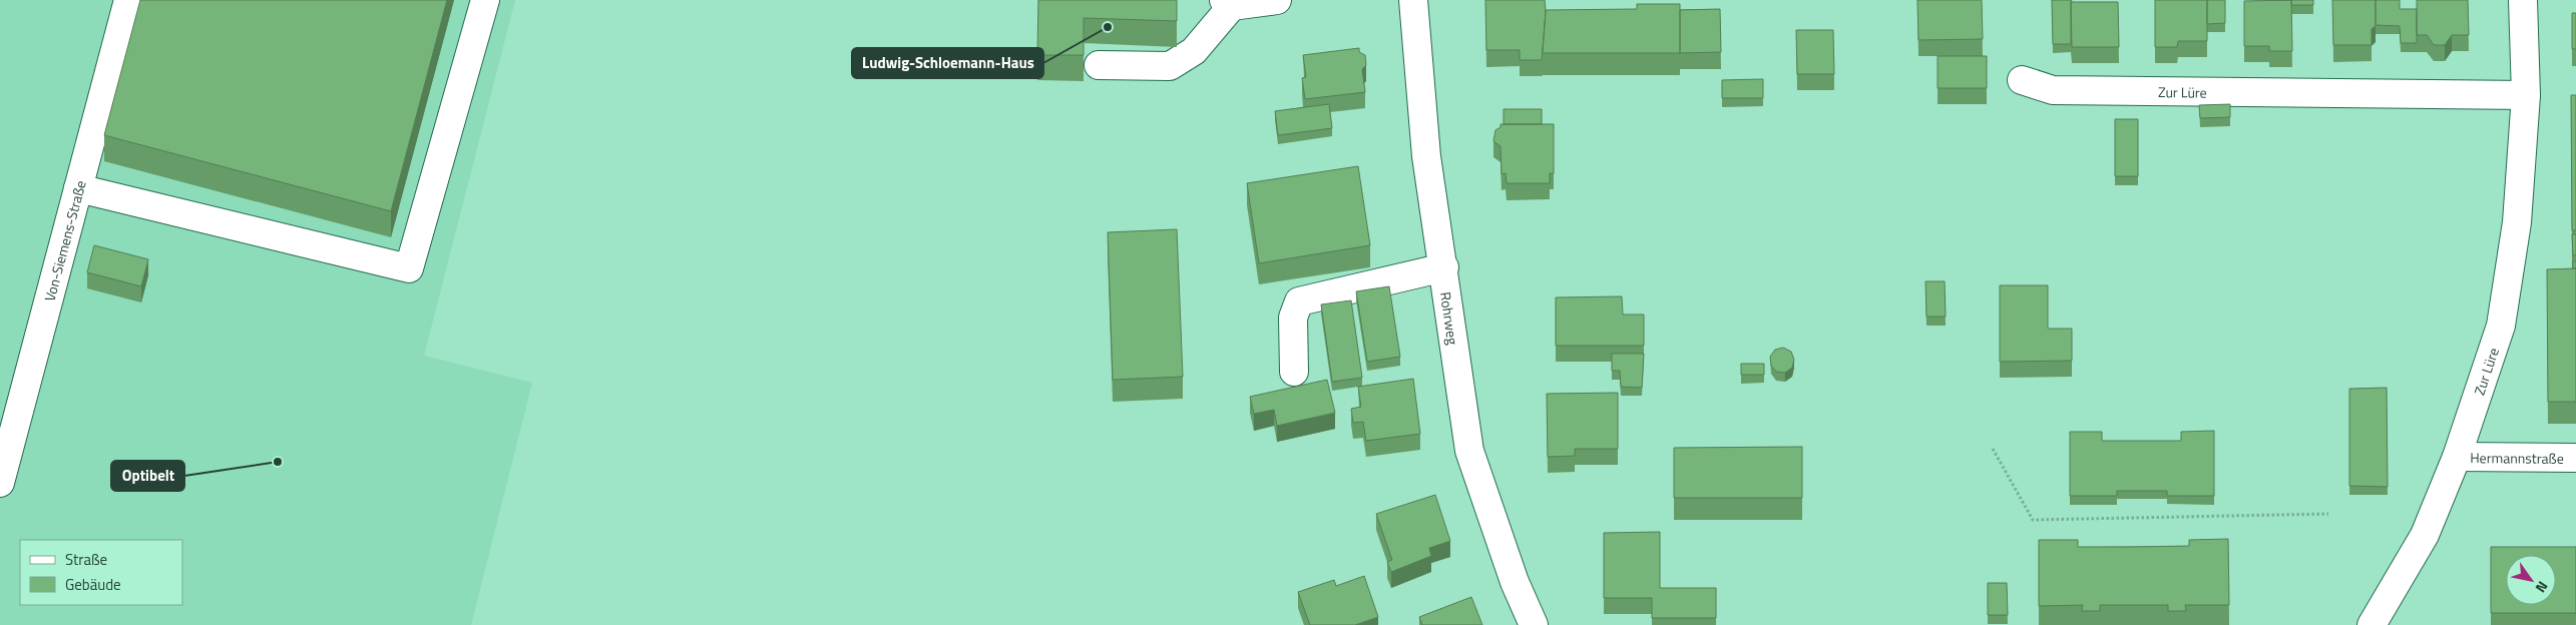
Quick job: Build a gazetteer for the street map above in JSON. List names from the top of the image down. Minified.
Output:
{"streets":{"street":["Zur Lüre","Von-Siemens-Straße","Rohrweg","Hermannstraße"]},"crossings":[["Zur Lüre","Hermannstraße"]],"places":["Ludwig-Schloemann-Haus","Optibelt"],"legend":["Straße","Gebäude"],"north":"bottom right"}
